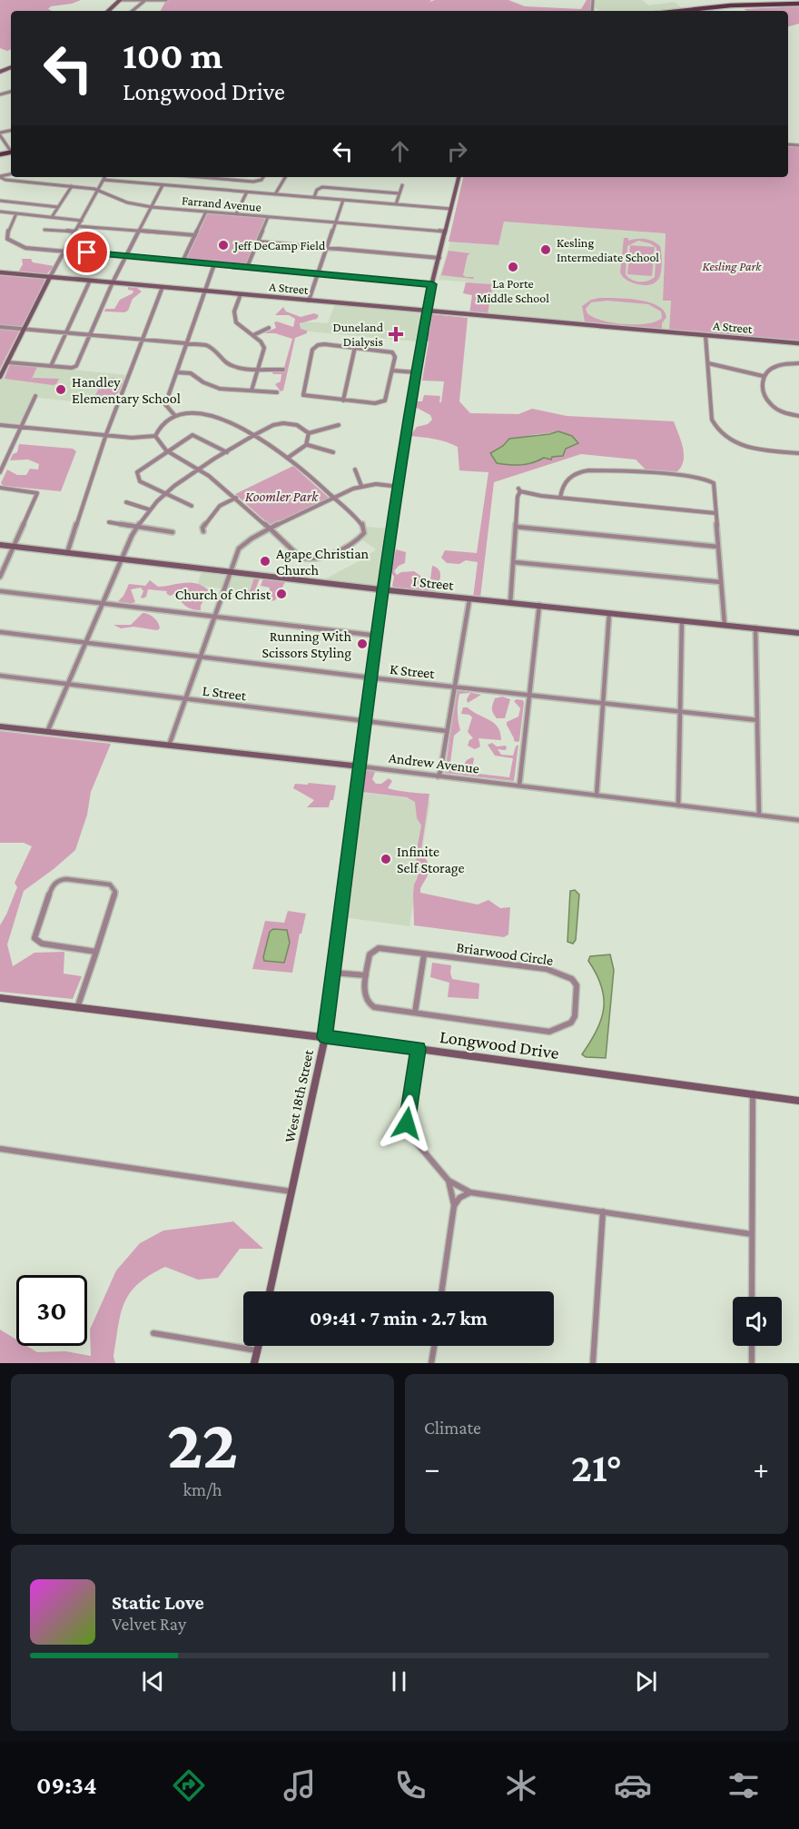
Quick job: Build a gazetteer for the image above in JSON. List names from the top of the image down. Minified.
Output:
{"streets":{"street":["Farrand Avenue","A Street","I Street","K Street","L Street","Andrew Avenue","Briarwood Circle","Longwood Drive","West 18th Street"]},"crossings":[["Farrand Avenue","West 18th Street"],["A Street","West 18th Street"],["I Street","West 18th Street"],["K Street","West 18th Street"],["L Street","West 18th Street"],["Andrew Avenue","West 18th Street"],["Longwood Drive","West 18th Street"]],"parks":["Kesling Park","Koomler Park"],"places":{"other":["Jeff DeCamp Field","Kesling Intermediate School","La Porte Middle School","Handley Elementary School","Agape Christian Church","Church of Christ","Running With Scissors Styling","Infinite Self Storage"],"health":["Duneland Dialysis"]},"page":{"turn":["100 m","Longwood Drive"],"limit":"30","trip":"09:41 · 7 min · 2.7 km","tile":[["22","km/h"],"Climate"],"heat":["−","21°","+"],"song":["Static Love","Velvet Ray"],"tabs":"09:34"}}
